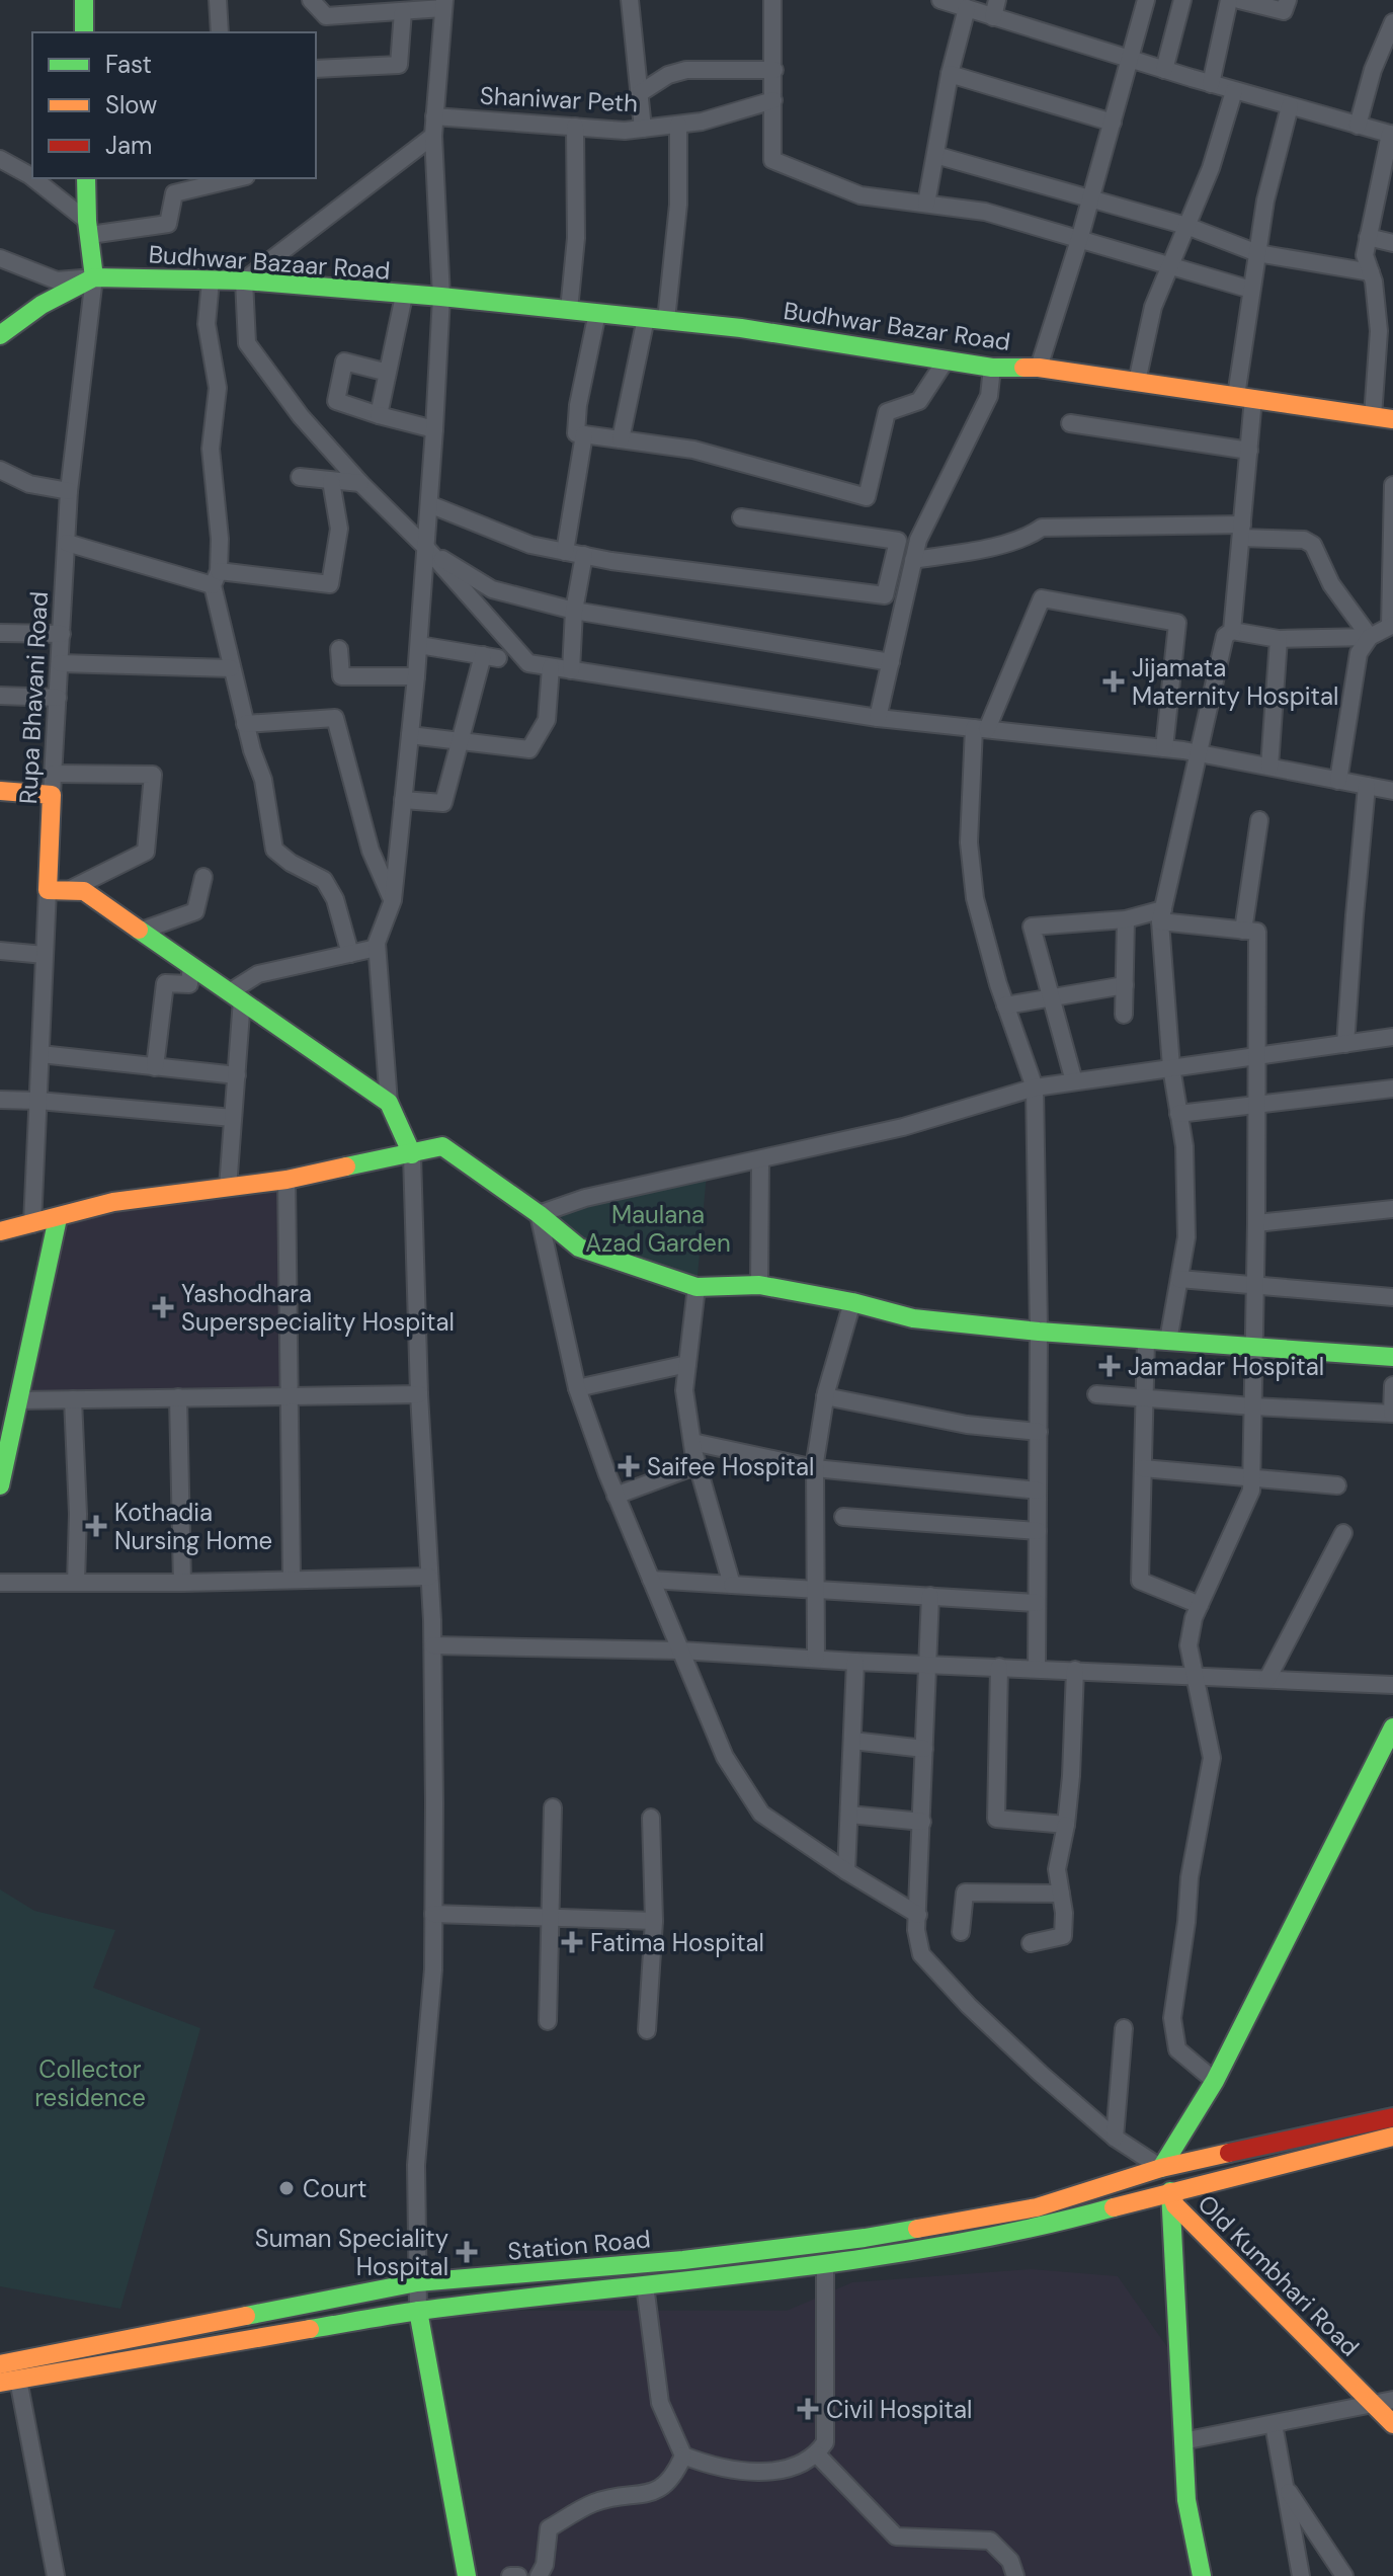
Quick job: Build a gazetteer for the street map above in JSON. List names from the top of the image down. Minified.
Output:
{"streets":{"main road":["Budhwar Bazaar Road","Budhwar Bazar Road","Rupa Bhavani Road","Station Road","Old Kumbhari Road"],"street":["Shaniwar Peth"]},"crossings":[["Budhwar Bazaar Road","Budhwar Bazar Road"],["Budhwar Bazaar Road","Rupa Bhavani Road"]],"parks":["Maulana Azad Garden","Collector residence"],"places":{"health":["Jijamata Maternity Hospital","Yashodhara Superspeciality Hospital","Jamadar Hospital","Saifee Hospital","Kothadia Nursing Home","Fatima Hospital","Suman Speciality Hospital","Civil Hospital"],"other":["Court"]},"legend":["Fast","Slow","Jam"]}
